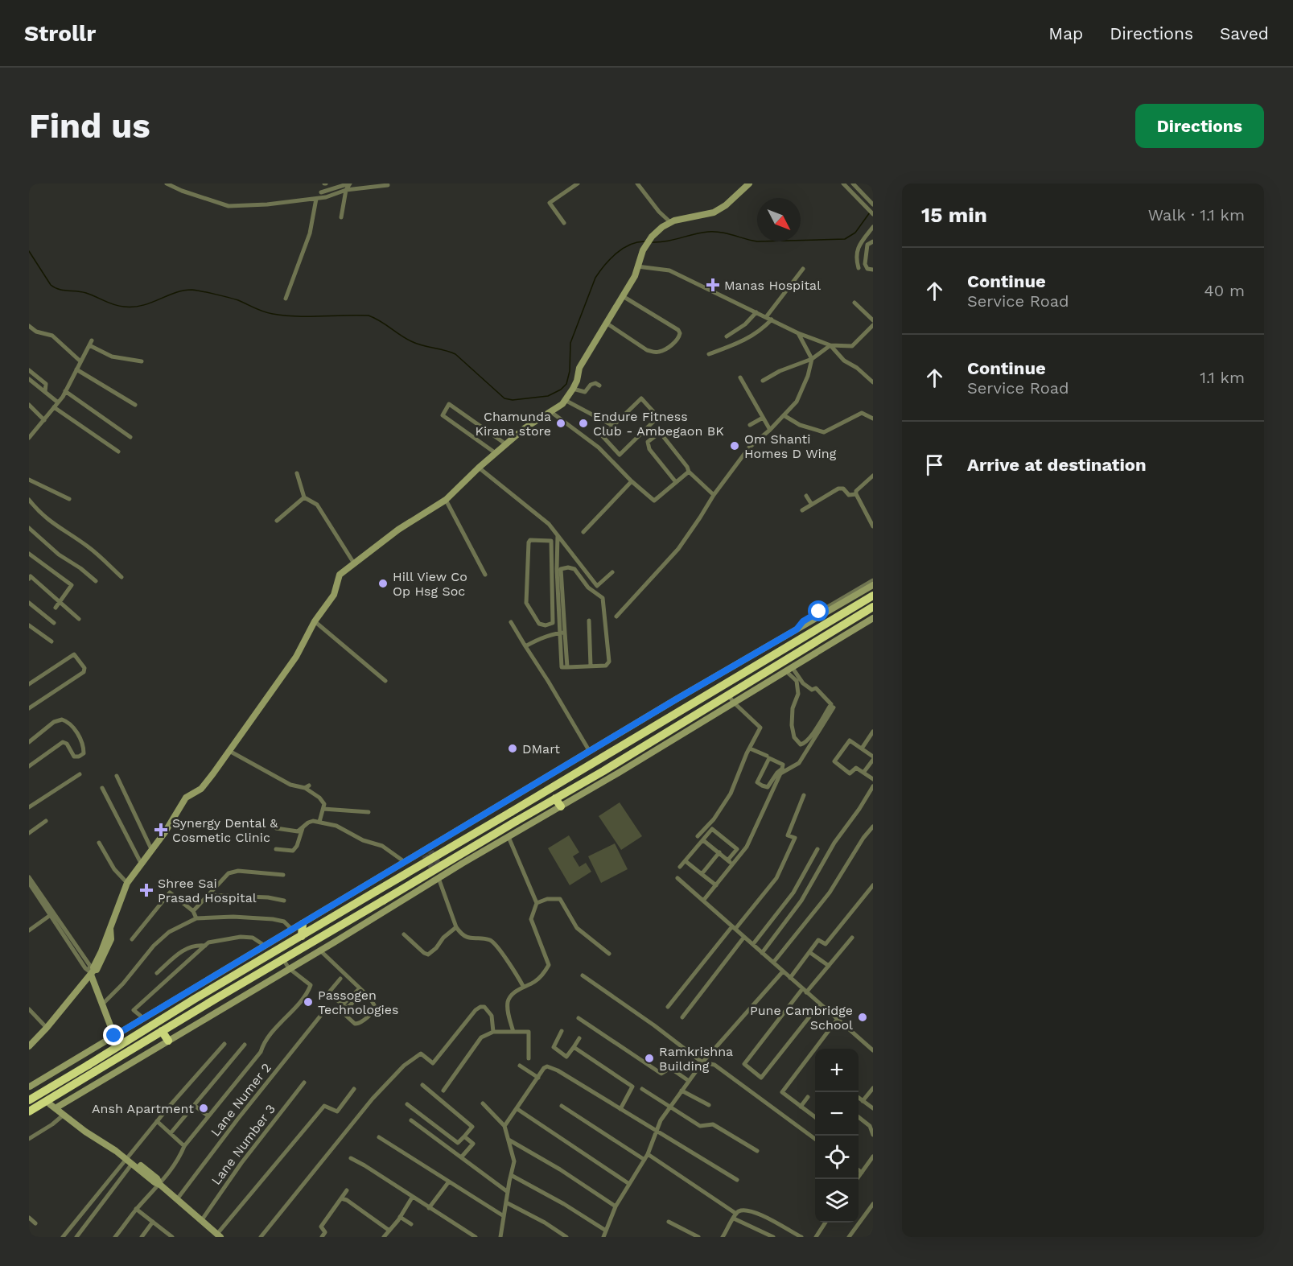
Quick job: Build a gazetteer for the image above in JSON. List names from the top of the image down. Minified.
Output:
{"streets":{"street":["Lane Numer 2","Lane Number 3"]},"places":{"health":["Manas Hospital","Synergy Dental & Cosmetic Clinic","Shree Sai Prasad Hospital"],"other":["Chamunda Kirana store","Endure Fitness Club - Ambegaon BK","Om Shanti Homes D Wing","Hill View Co Op Hsg Soc","DMart","Passogen Technologies","Pune Cambridge School","Ramkrishna Building","Ansh Apartment"]},"north":"bottom right","page":{"header":"Strollr","nav":["Map","Directions","Saved"],"buttons":"Directions","title":"Find us","heading":["15 min","Walk · 1.1 km"],"list":[["Continue","Service Road","40 m"],["Continue","Service Road","1.1 km"],"Arrive at destination"],"map_buttons":["+","−"]}}
